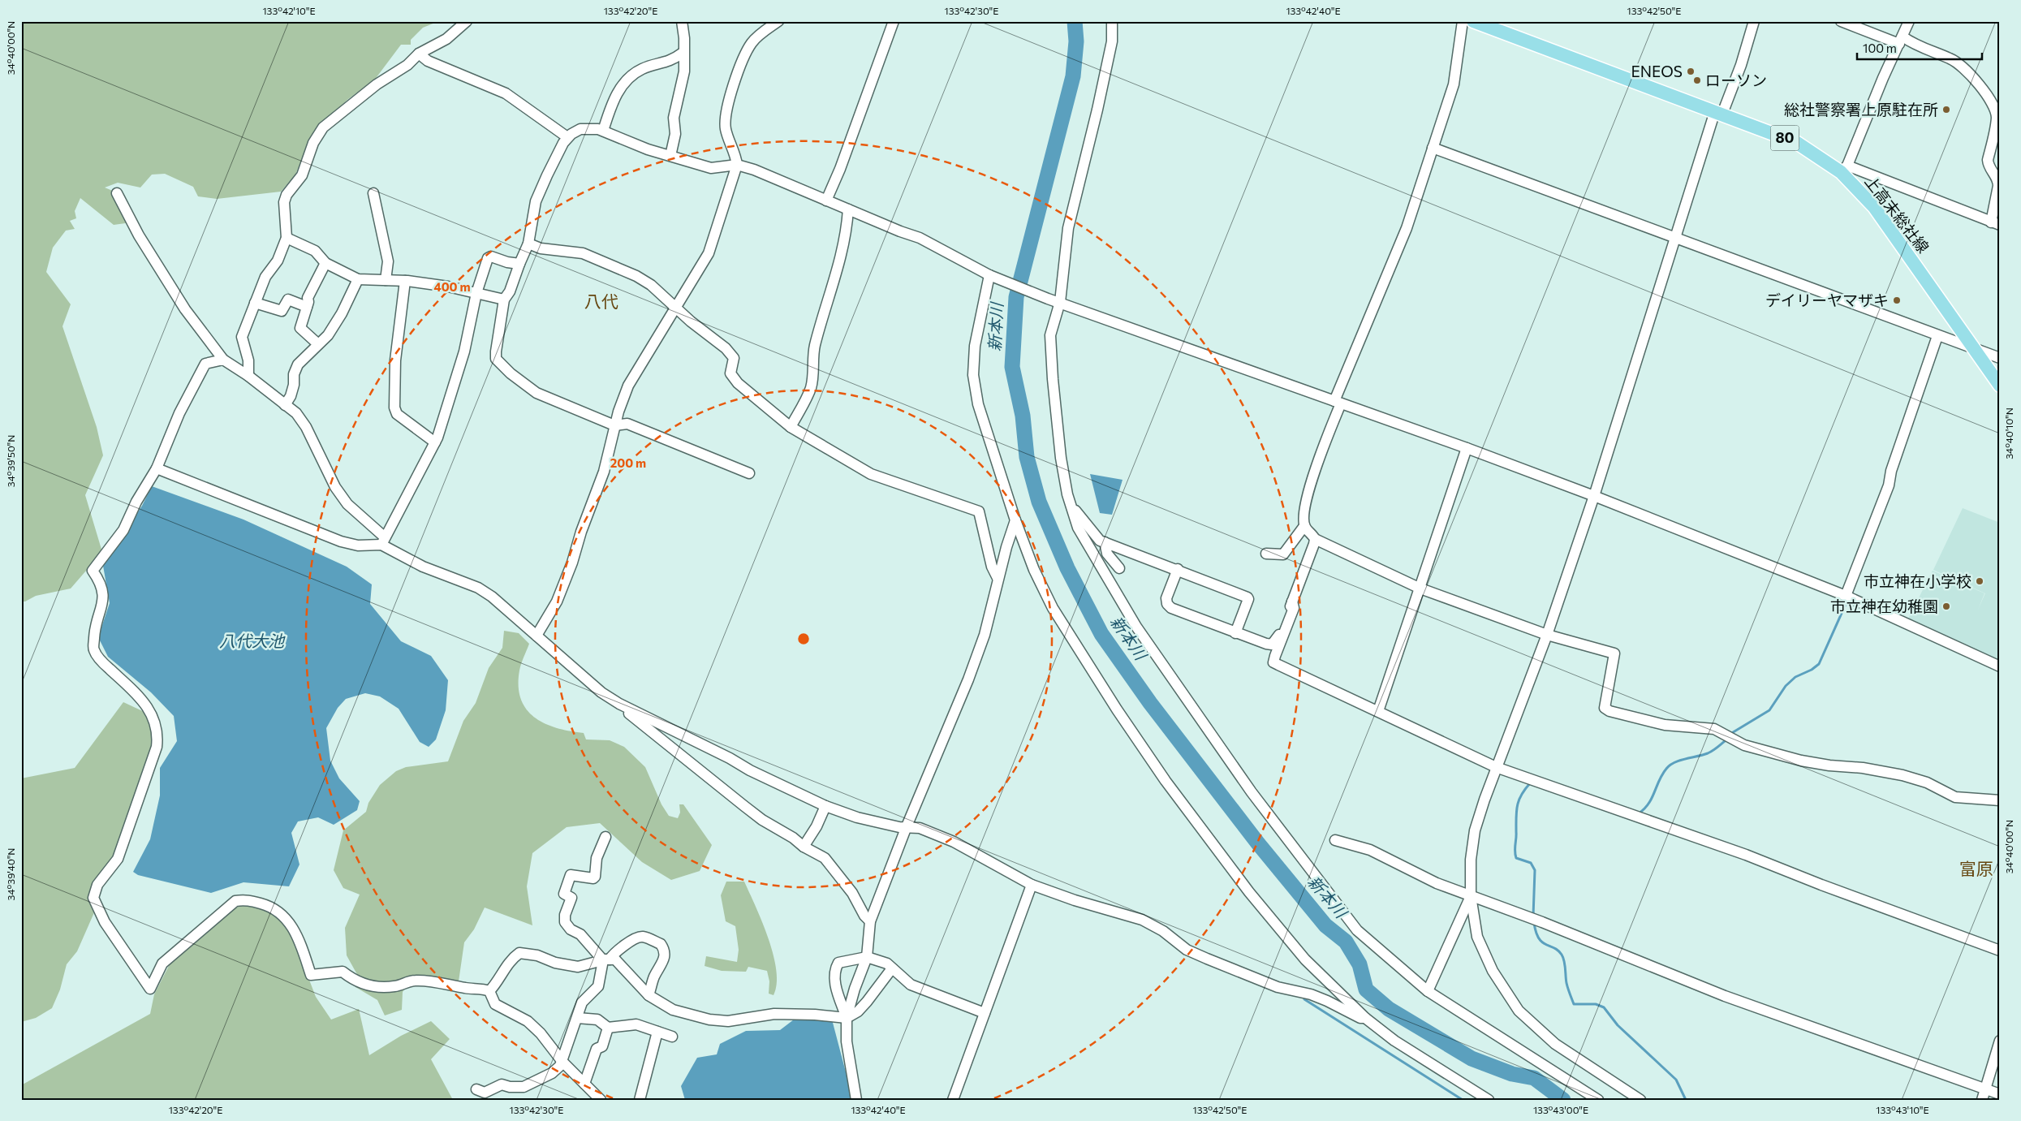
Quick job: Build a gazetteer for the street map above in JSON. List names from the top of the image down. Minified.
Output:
{"streets":{"main road":["80","上高末総社線"]},"districts":["八代","富原"],"water":["新本川","八代大池"],"places":["ENEOS","ローソン","総社警察署上原駐在所","デイリーヤマザキ","市立神在小学校","市立神在幼稚園"],"scale_bar":"100 m","coordinates":["133°42'10\"E","133°42'20\"E","133°42'30\"E","133°42'40\"E","133°42'50\"E","34°40'00\"N","34°40'10\"N","34°39'50\"N","34°39'40\"N","133°43'00\"E","133°43'10\"E"],"rings":["400 m","200 m"]}
